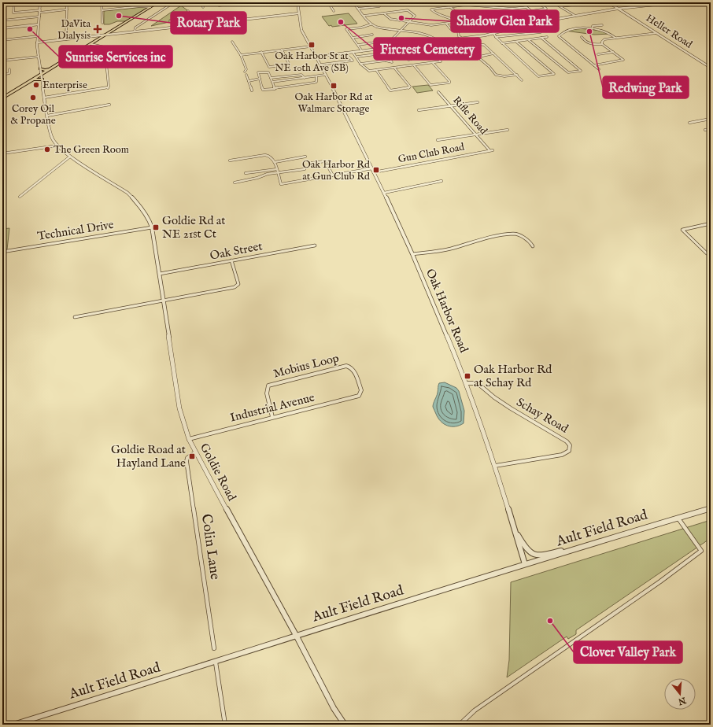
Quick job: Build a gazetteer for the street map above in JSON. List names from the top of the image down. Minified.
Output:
{"streets":{"street":["Heller Road","Rifle Road","Gun Club Road","Technical Drive","Oak Street","Oak Harbor Road","Mobius Loop","Industrial Avenue","Schay Road","Goldie Road","Ault Field Road","Colin Lane"]},"crossings":[["Rifle Road","Gun Club Road"],["Gun Club Road","Oak Harbor Road"],["Technical Drive","Goldie Road"],["Oak Street","Goldie Road"],["Oak Harbor Road","Schay Road"],["Oak Harbor Road","Ault Field Road"],["Mobius Loop","Industrial Avenue"],["Industrial Avenue","Goldie Road"],["Goldie Road","Ault Field Road"],["Goldie Road","Colin Lane"]],"places":{"other":["Rotary Park","Shadow Glen Park","Fircrest Cemetery","Sunrise Services inc","Redwing Park","Enterprise","Corey Oil & Propane","The Green Room","Clover Valley Park"],"health":["DaVita Dialysis"],"transit":["Oak Harbor St at NE 10th Ave (SB)","Oak Harbor Rd at Walmarc Storage","Oak Harbor Rd at Gun Club Rd","Goldie Rd at NE 21st Ct","Oak Harbor Rd at Schay Rd","Goldie Road at Hayland Lane"]},"north":"bottom"}
